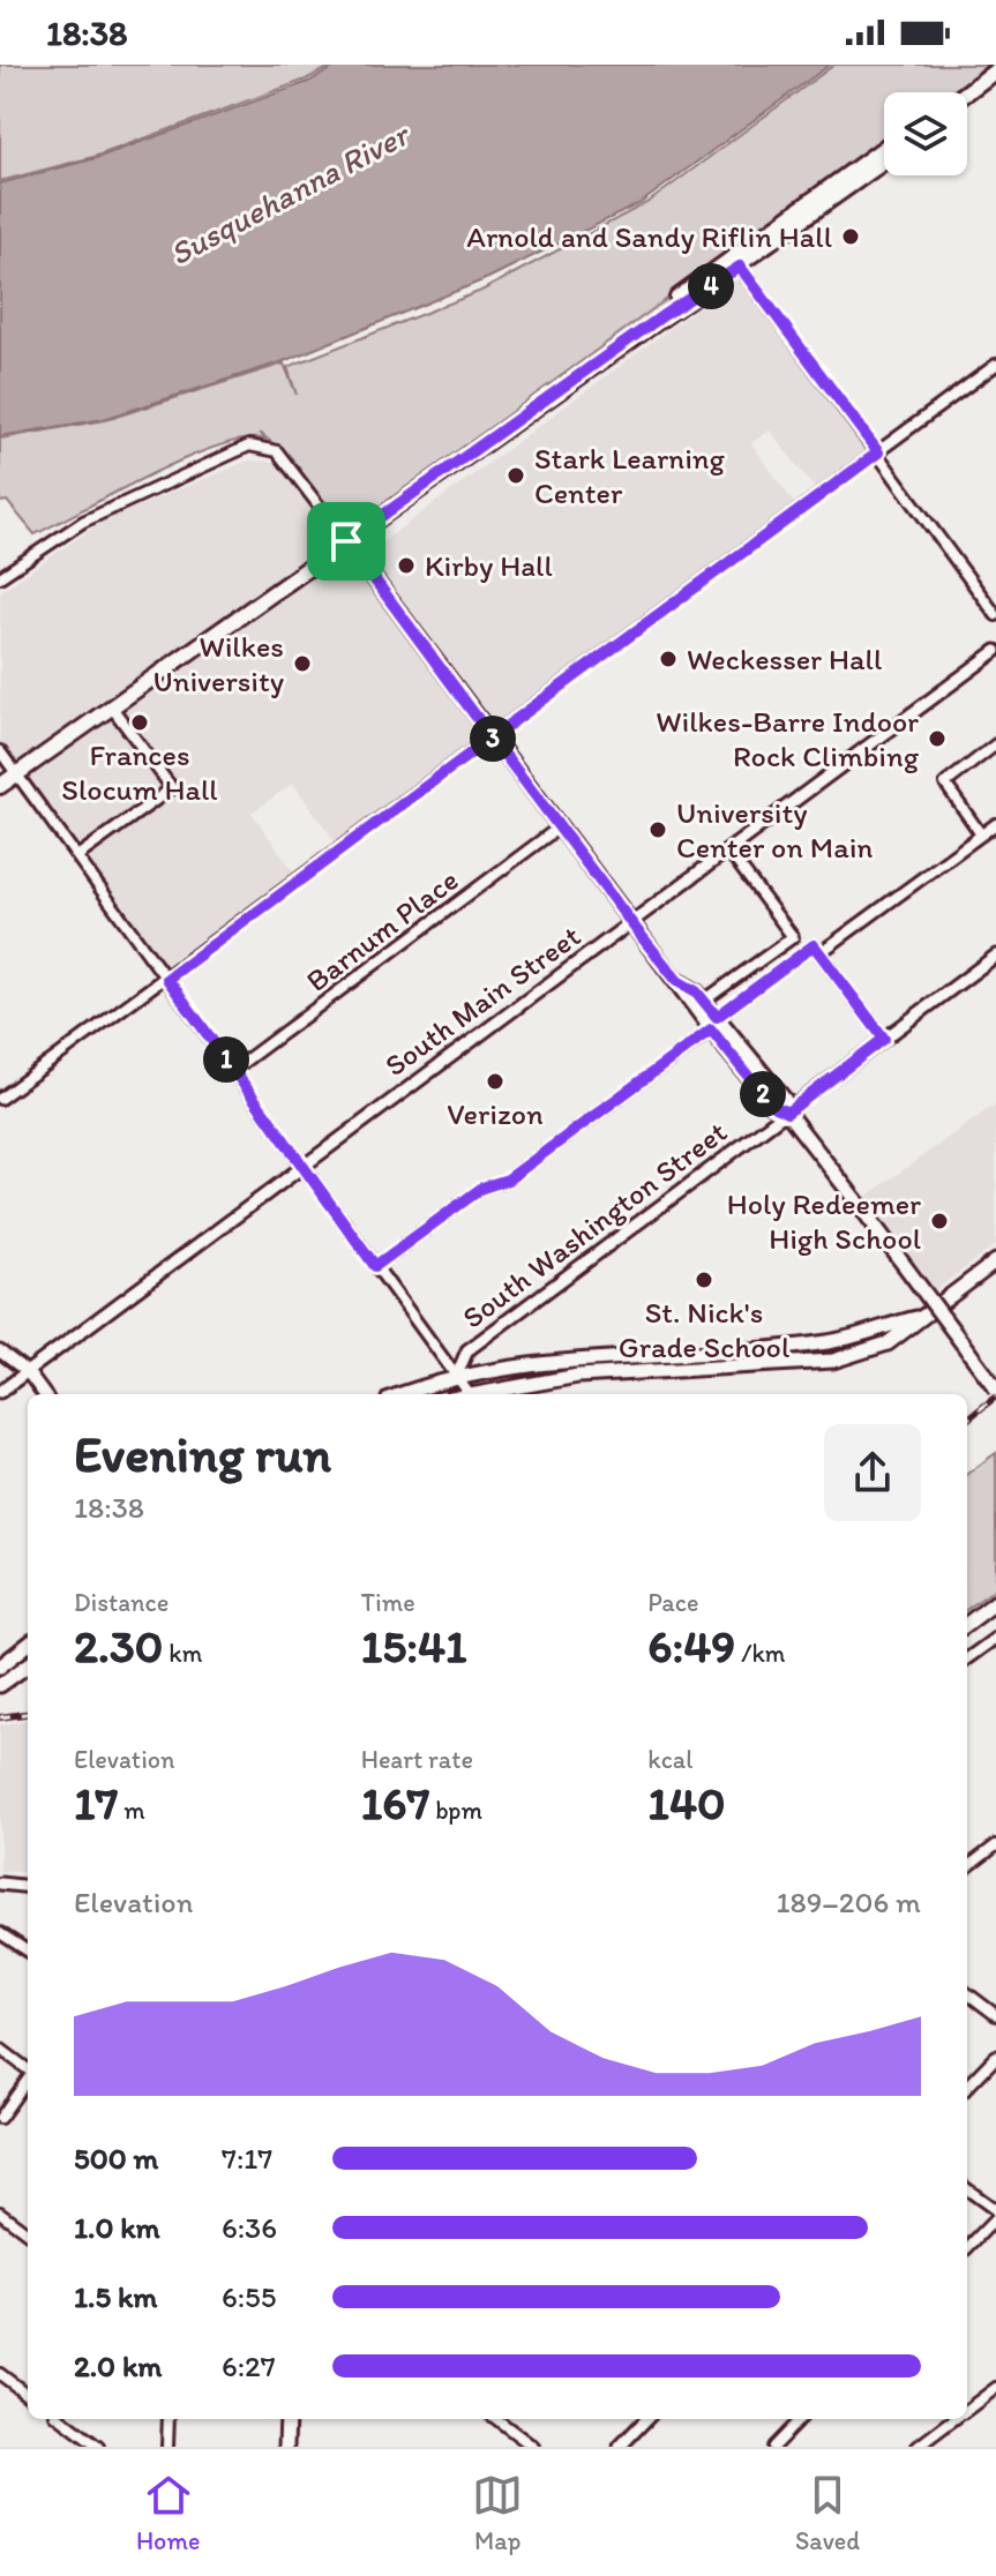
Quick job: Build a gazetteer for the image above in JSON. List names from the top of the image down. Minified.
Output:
{"streets":{"street":["Barnum Place","South Main Street","South Washington Street"]},"water":["Susquehanna River"],"places":["Arnold and Sandy Riflin Hall","Stark Learning Center","Kirby Hall","Weckesser Hall","Wilkes University","Frances Slocum Hall","Wilkes-Barre Indoor Rock Climbing","University Center on Main","Verizon","Holy Redeemer High School","St. Nick's Grade School"],"page":{"status":"18:38","pins":["4","3","1","2"],"heading":["Evening run","18:38"],"stats":[["Distance","2.30 km"],["Time","15:41"],["Pace","6:49 /km"],["Elevation","17 m"],["Heart rate","167 bpm"],["kcal","140"]],"chart":["Elevation","189–206 m"],"list":[{"name":"500 m","note":"7:17"},{"name":"1.0 km","note":"6:36"},{"name":"1.5 km","note":"6:55"},{"name":"2.0 km","note":"6:27"}],"tabs":["Home","Map","Saved"]}}
